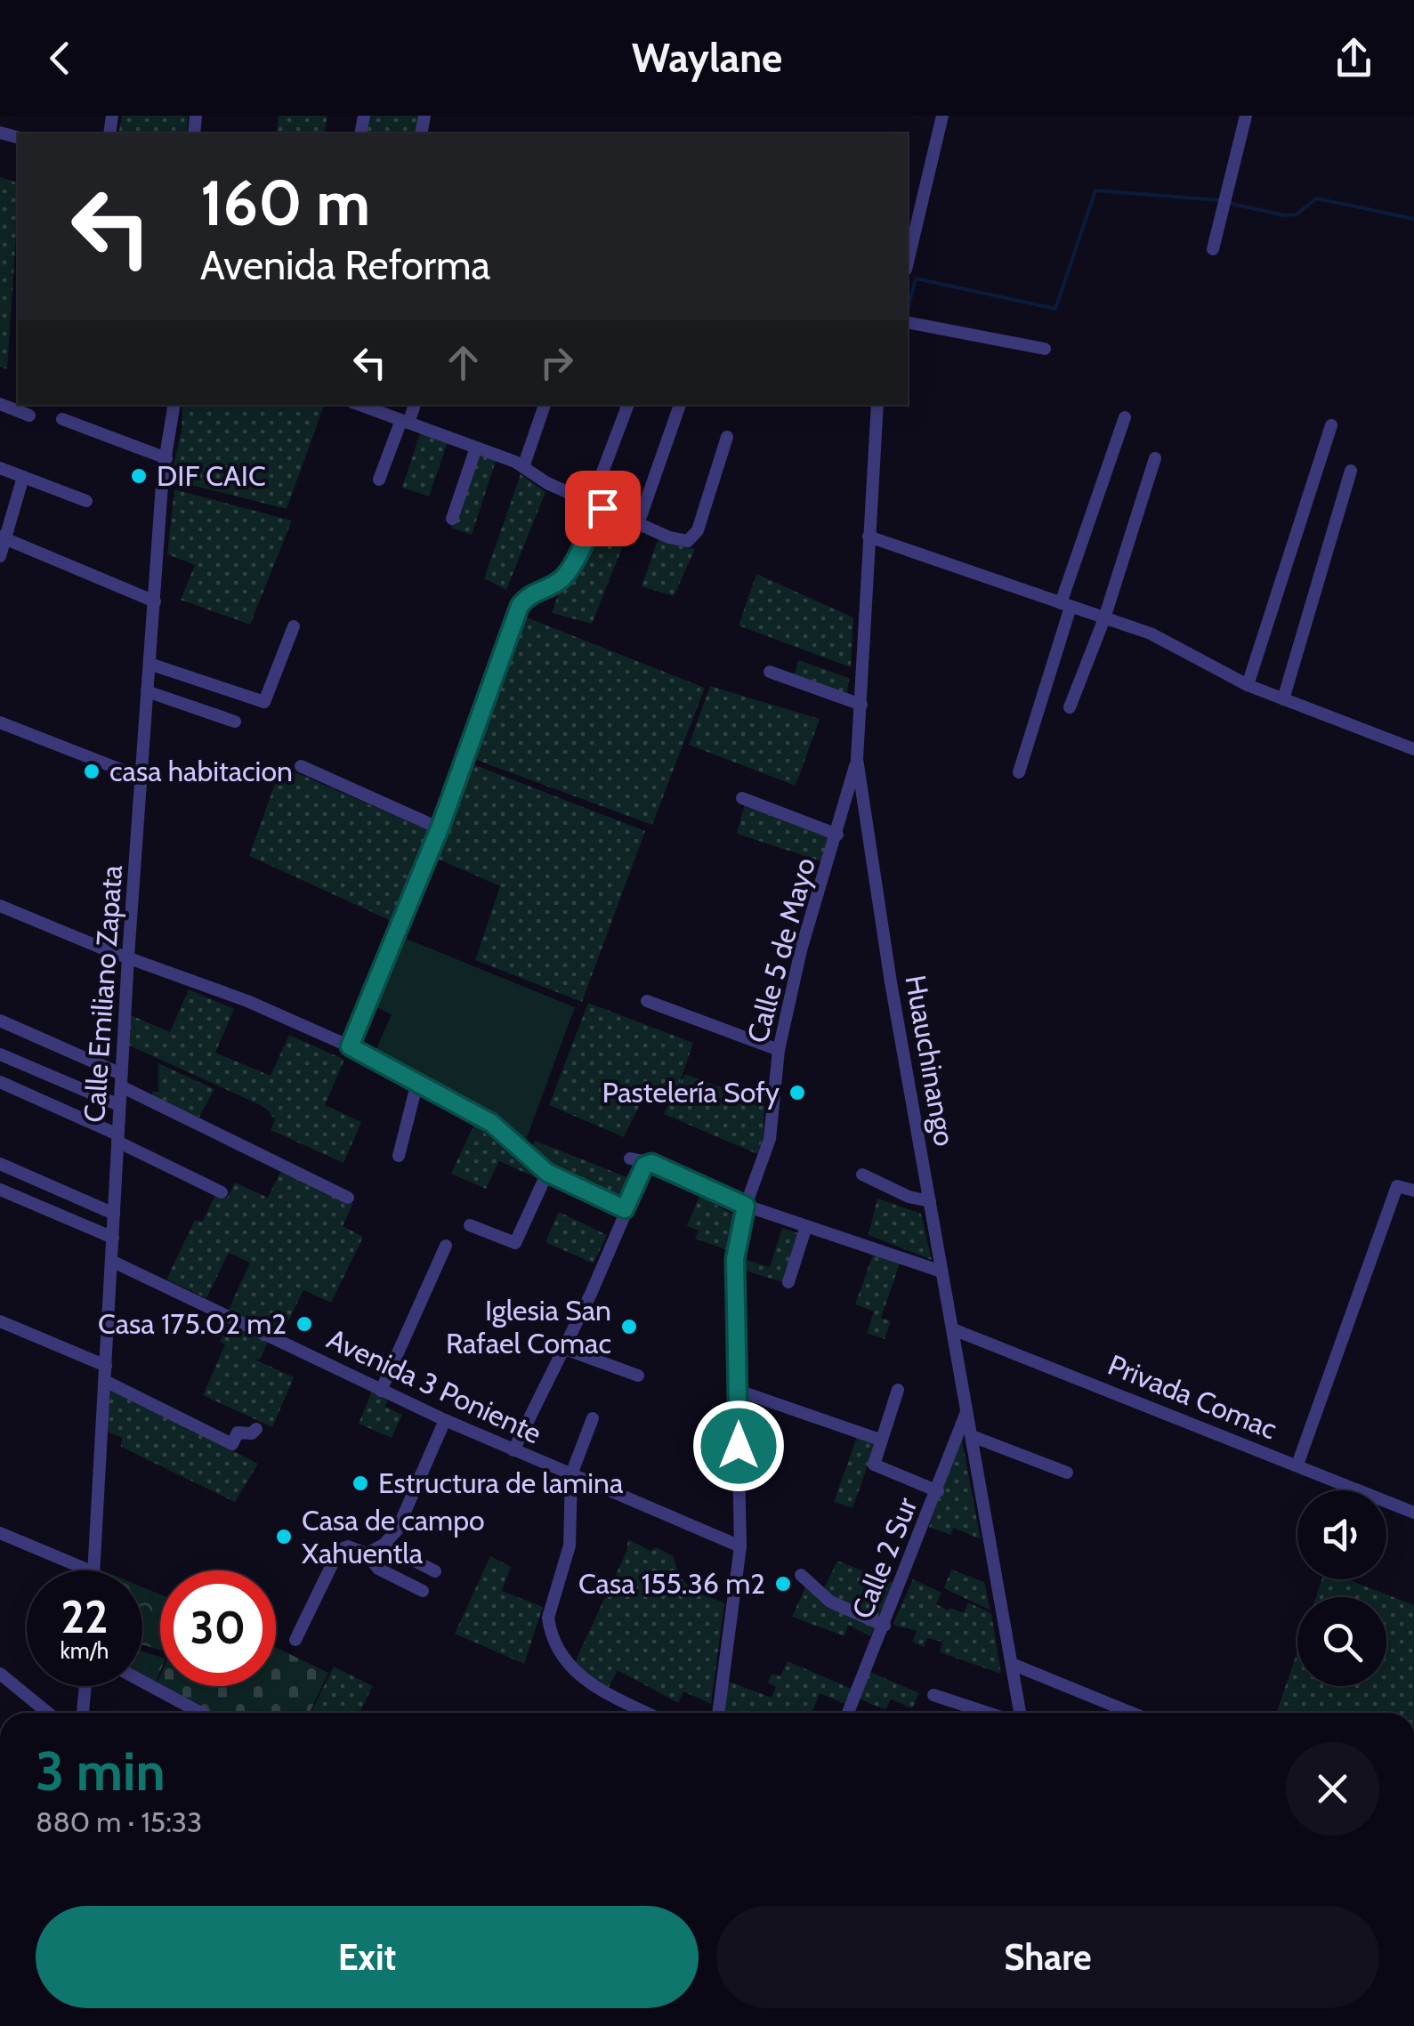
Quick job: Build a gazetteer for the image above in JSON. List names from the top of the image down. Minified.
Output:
{"streets":{"street":["Calle 5 de Mayo","Calle Emiliano Zapata","Huauchinango","Avenida 3 Poniente","Privada Comac","Calle 2 Sur"]},"crossings":[["Calle 5 de Mayo","Huauchinango"],["Calle 5 de Mayo","Avenida 3 Poniente"],["Calle Emiliano Zapata","Avenida 3 Poniente"],["Huauchinango","Privada Comac"],["Huauchinango","Calle 2 Sur"]],"places":["DIF CAIC","casa habitacion","Pastelería Sofy","Casa 175.02 m2","Iglesia San Rafael Comac","Estructura de lamina","Casa de campo Xahuentla","Casa 155.36 m2"],"page":{"header":"Waylane","turn":["160 m","Avenida Reforma"],"speed":"22 km/h","limit":"30","heading":["3 min","880 m · 15:33"],"buttons":["Exit","Share"]}}
